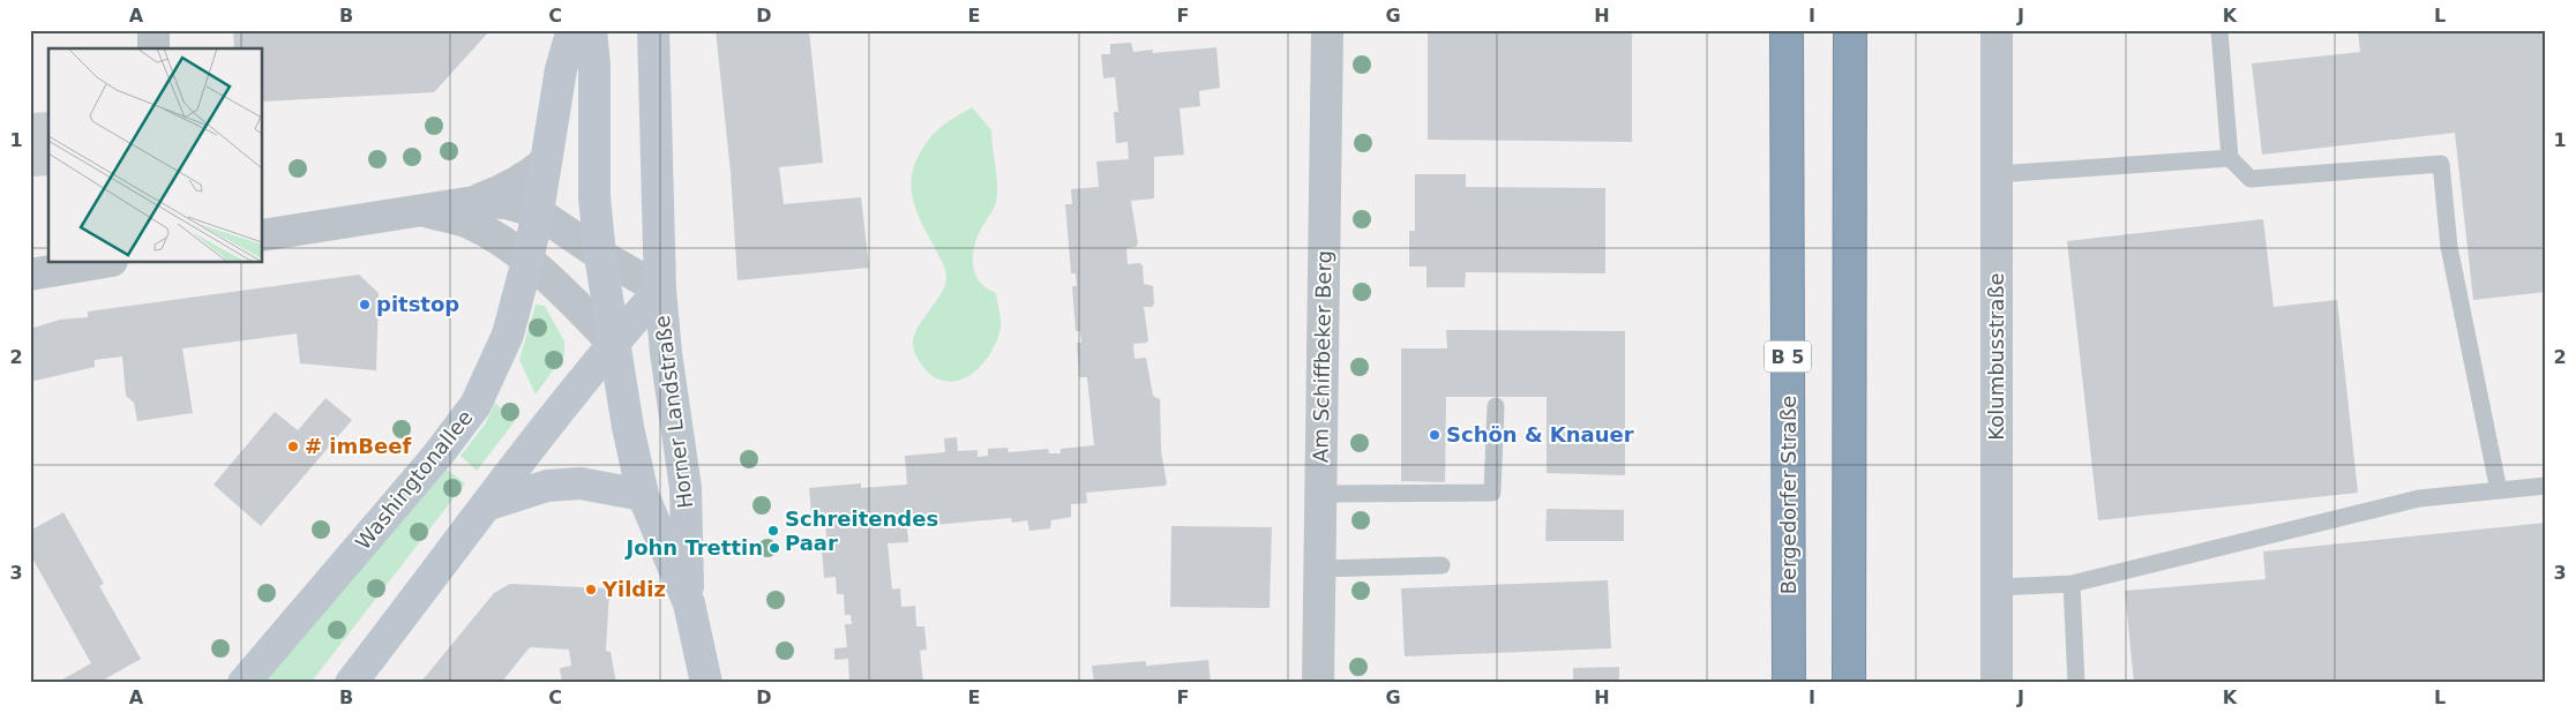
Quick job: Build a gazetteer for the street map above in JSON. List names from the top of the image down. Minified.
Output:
{"streets":{"highway":["B 5","Bergedorfer Straße"],"main road":["Horner Landstraße","Washingtonallee"],"street":["Am Schiffbeker Berg","Kolumbusstraße"]},"places":["pitstop","Schön & Knauer","# imBeef","Schreitendes Paar","John Trettin","Yildiz"],"grid":{"columns":["A","B","C","D","E","F","G","H","I","J","K","L"],"rows":["1","2","3"]}}
